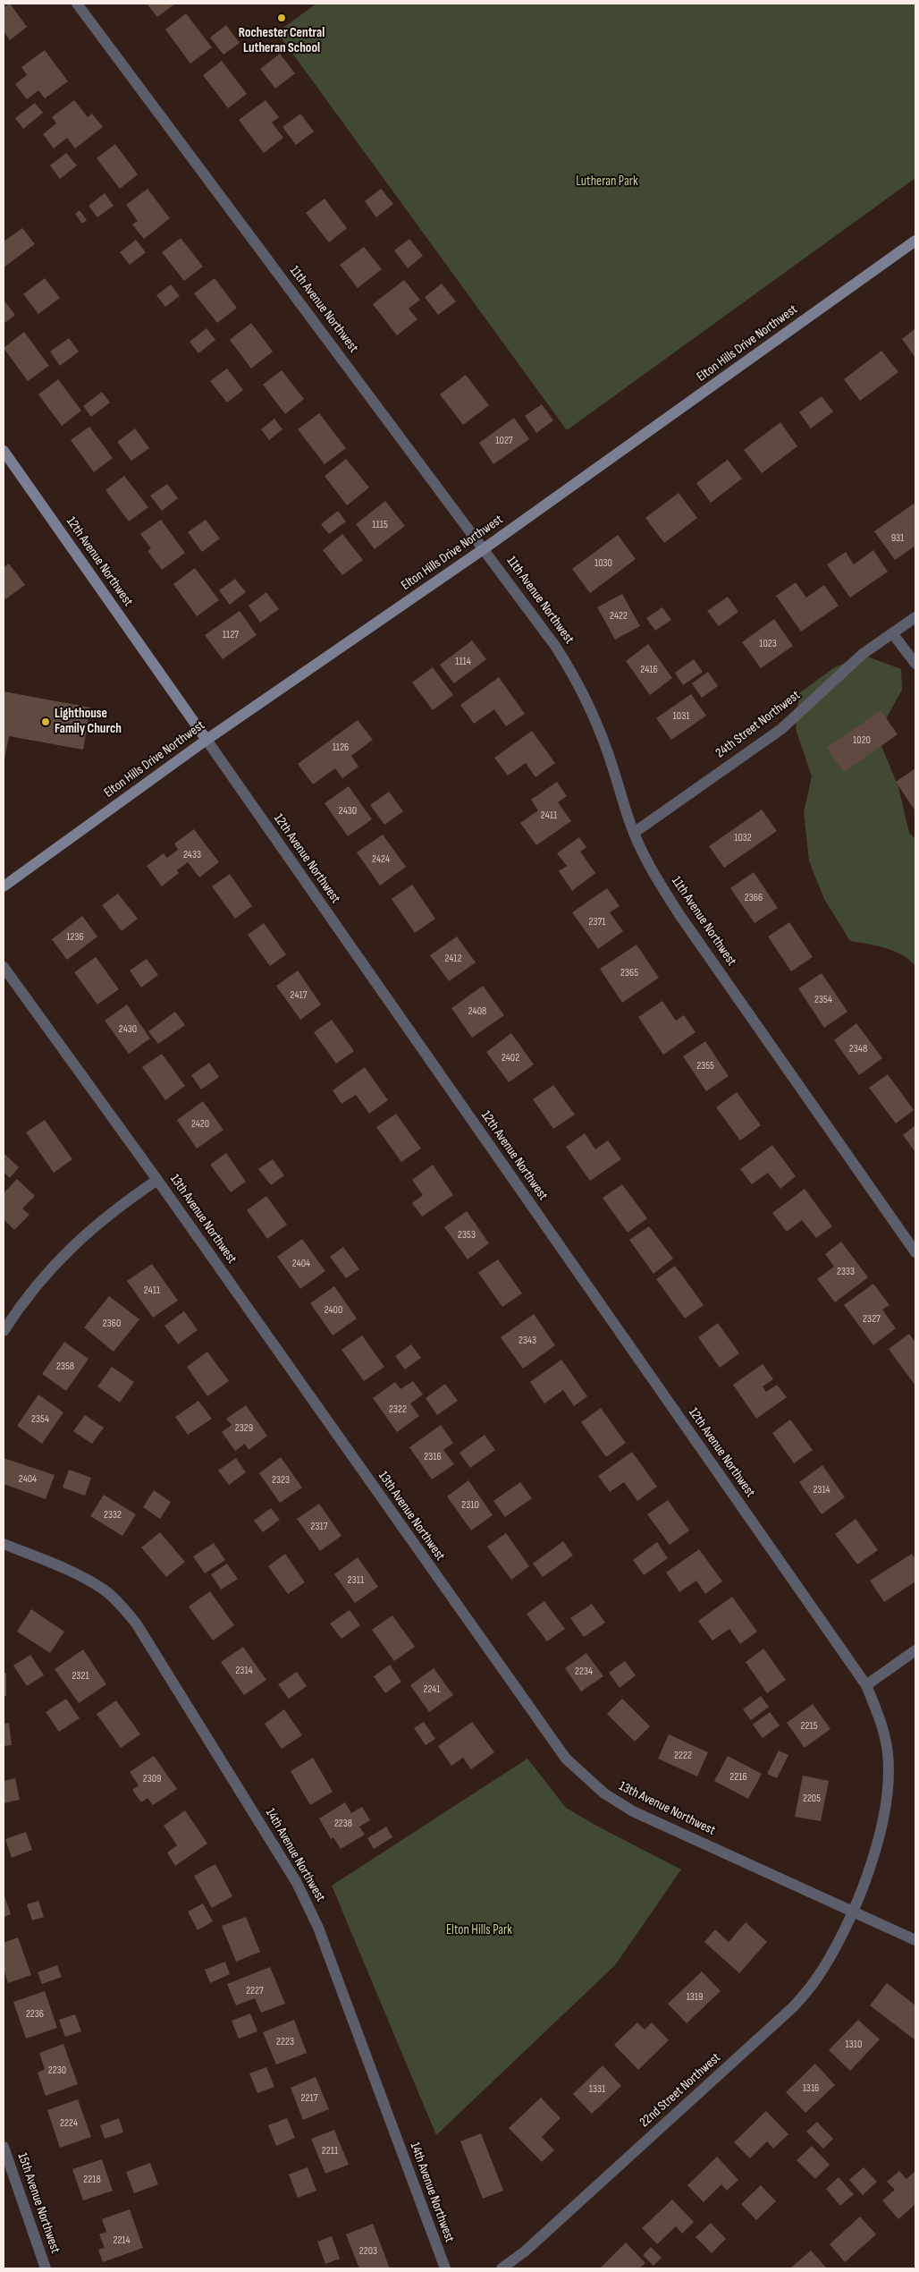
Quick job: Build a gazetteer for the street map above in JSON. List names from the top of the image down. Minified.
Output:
{"streets":{"main road":["Elton Hills Drive Northwest","12th Avenue Northwest"],"street":["11th Avenue Northwest","24th Street Northwest","13th Avenue Northwest","14th Avenue Northwest","22nd Street Northwest","15th Avenue Northwest"]},"crossings":[["11th Avenue Northwest","Elton Hills Drive Northwest"],["11th Avenue Northwest","24th Street Northwest"],["Elton Hills Drive Northwest","12th Avenue Northwest"],["12th Avenue Northwest","13th Avenue Northwest"],["12th Avenue Northwest","22nd Street Northwest"],["13th Avenue Northwest","22nd Street Northwest"]],"parks":["Lutheran Park","Elton Hills Park"],"places":["Rochester Central Lutheran School","Lighthouse Family Church"],"house_numbers":["1027","1115","931","1030","2422","1127","1023","1114","2416","1031","1020","1126","2430","2411","1032","2433","2424","2366","2371","1236","2412","2365","2417","2354","2408","2430","2348","2402","2355","2420","2353","2404","2333","2411","2400","2327","2360","2343","2358","2322","2354","2329","2316","2404","2323","2314","2310","2332","2317","2311","2314","2234","2321","2241","2215","2222","2216","2309","2205","2238","2227","1319","2236","2223","1310","2230","1316","1331","2217","2224","2211","2218","2214","2203"]}
